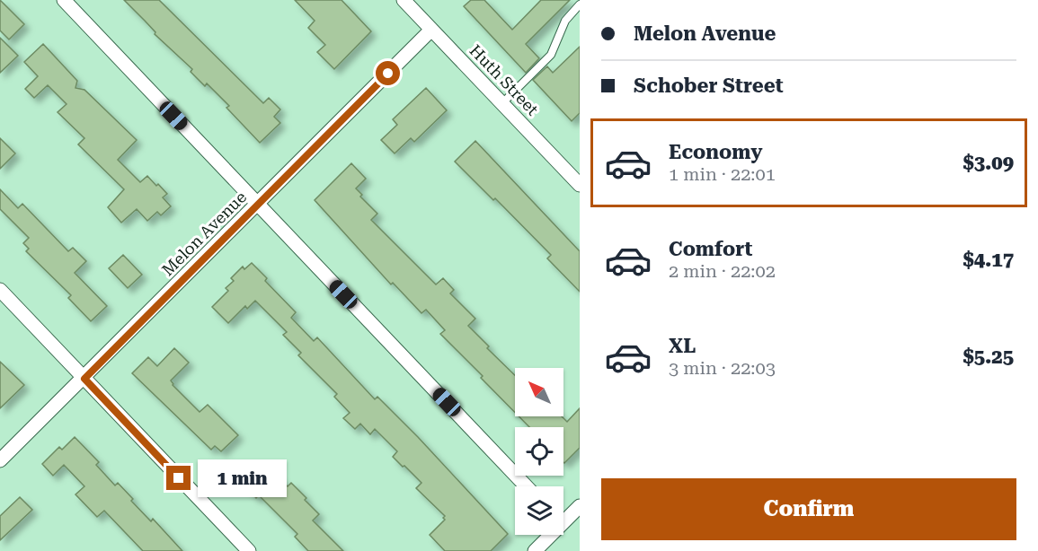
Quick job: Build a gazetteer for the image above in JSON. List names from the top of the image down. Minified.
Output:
{"streets":{"street":["Huth Street","Melon Avenue"]},"crossings":[["Huth Street","Melon Avenue"]],"north":"top left","page":{"banner":["Melon Avenue","Schober Street"],"list":[{"name":"Economy","note":"1 min · 22:01","value":"$3.09"},{"name":"Comfort","note":"2 min · 22:02","value":"$4.17"},{"name":"XL","note":"3 min · 22:03","value":"$5.25"}],"bubble":"1 min","buttons":"Confirm"}}
